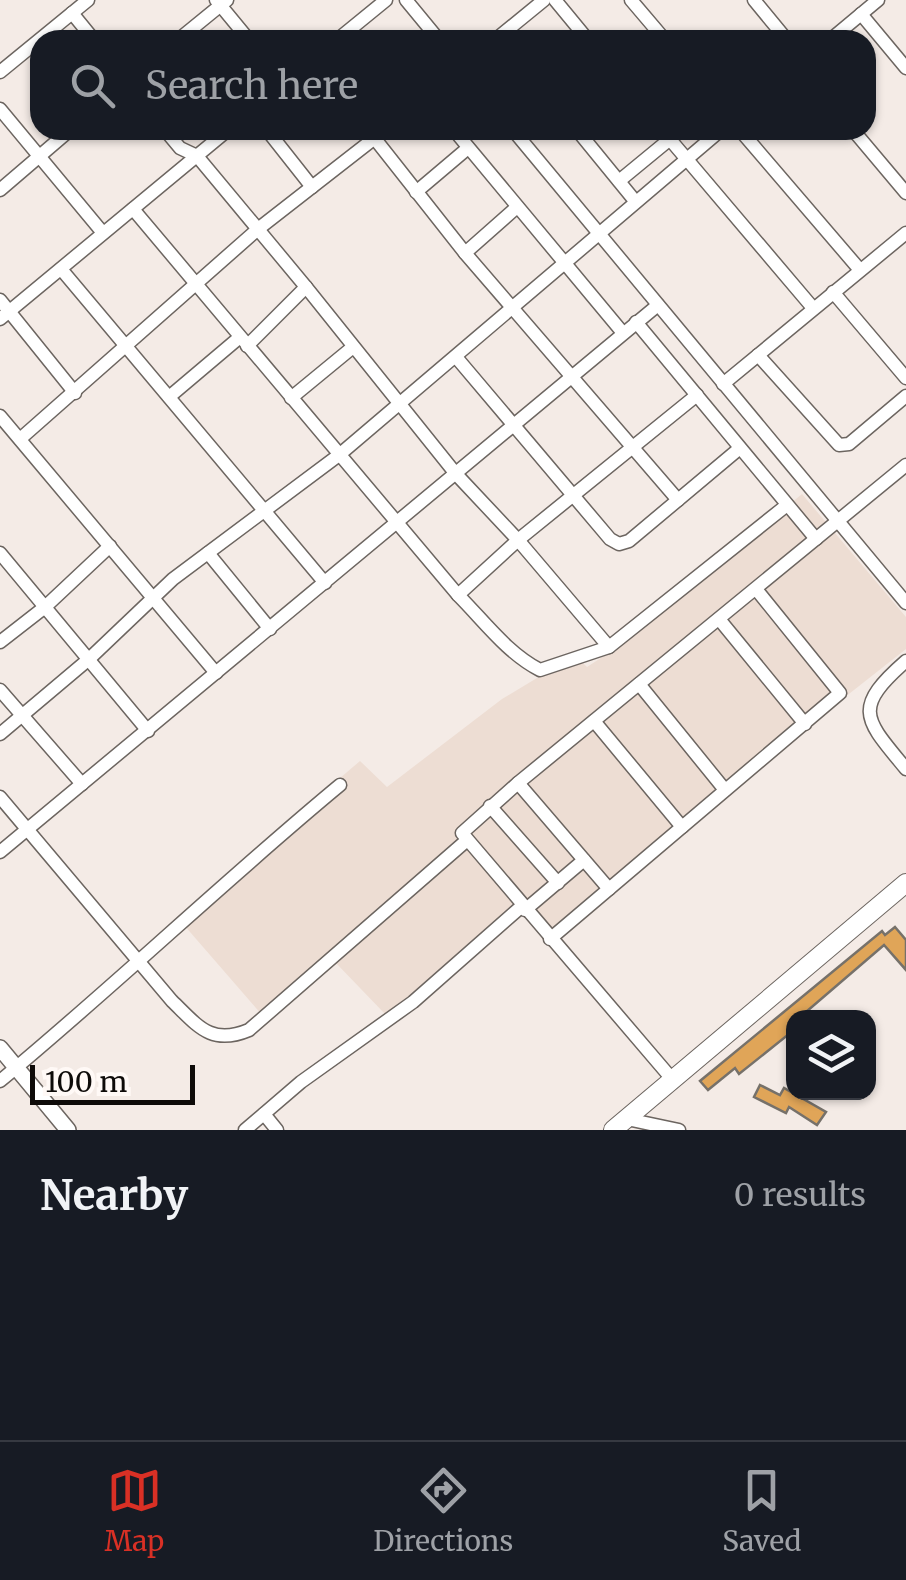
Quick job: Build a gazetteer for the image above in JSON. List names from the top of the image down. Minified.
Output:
{"scale_bar":"100 m","page":{"search":"Search here","scale":"100 m","heading":["Nearby","0 results"],"nav":["Map","Directions","Saved"]}}
